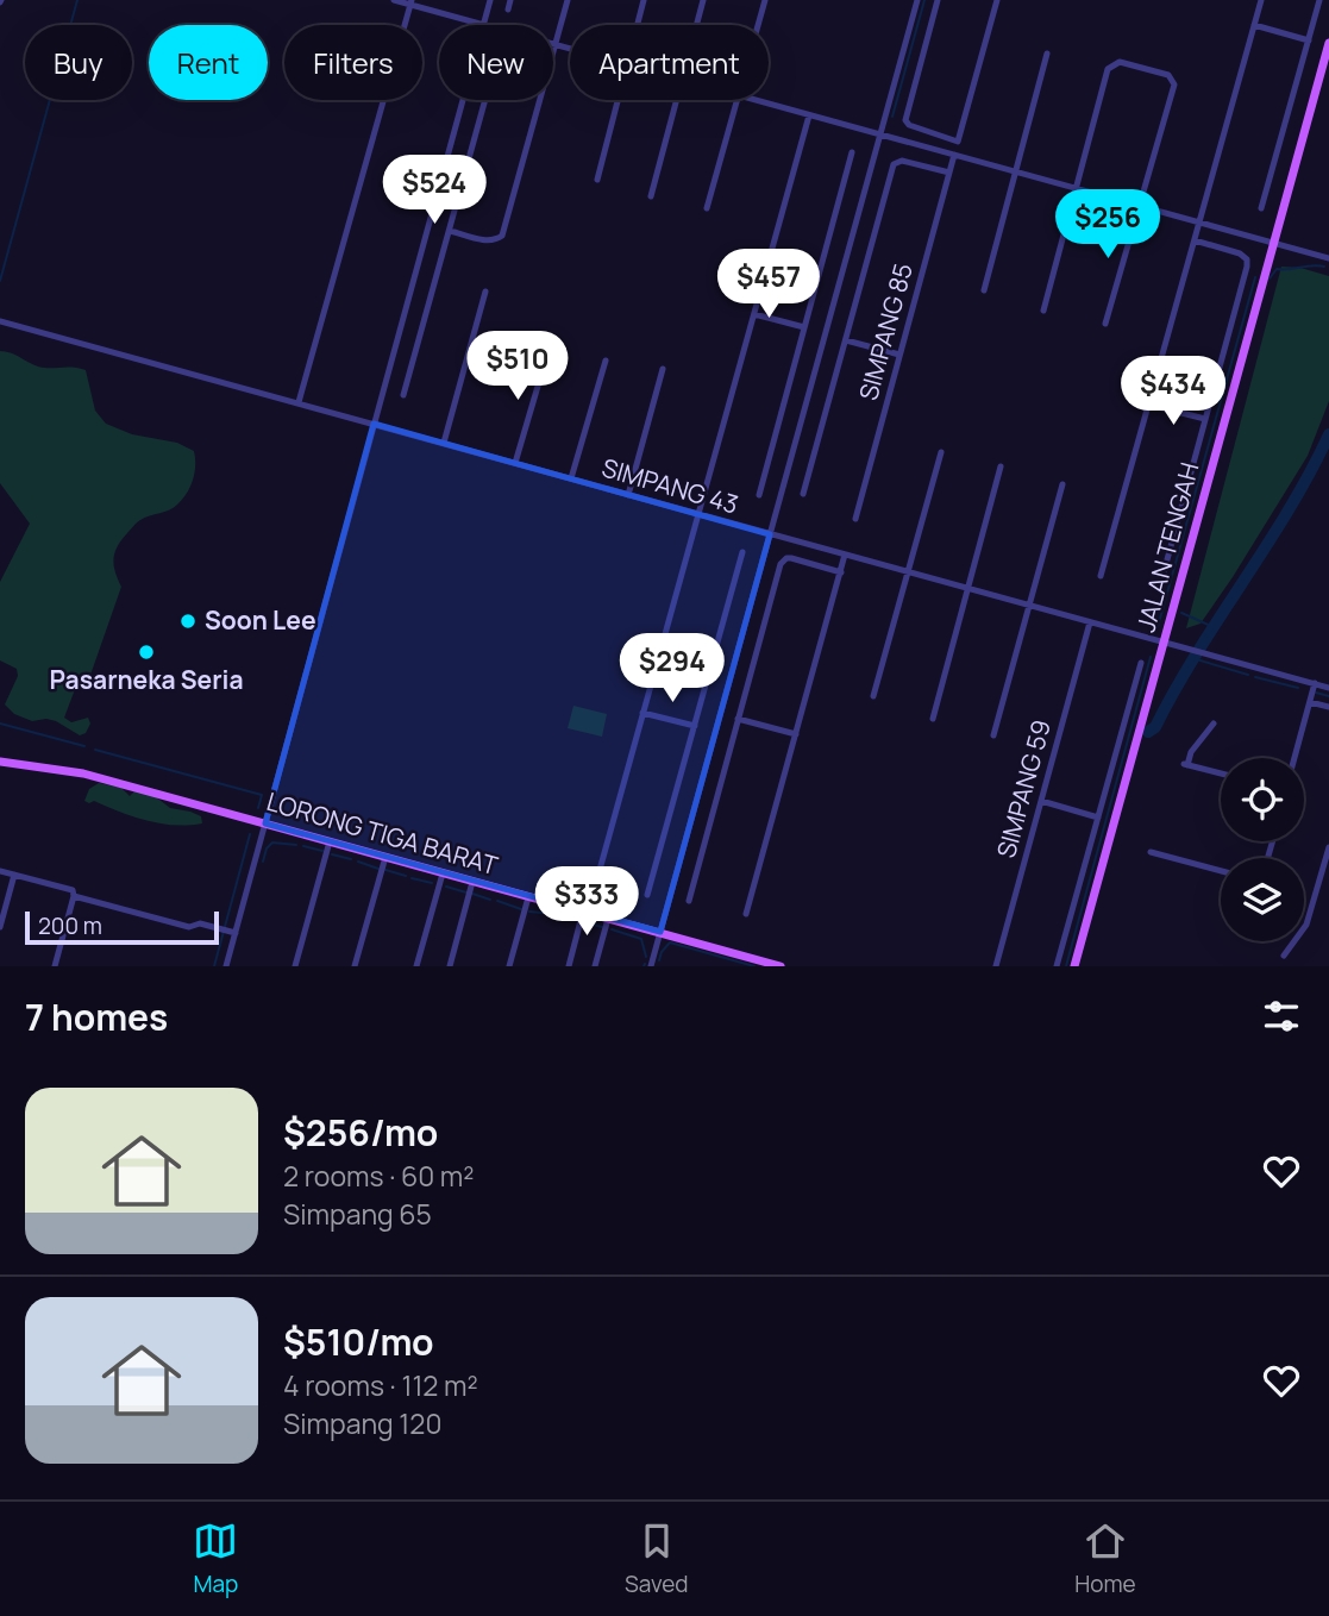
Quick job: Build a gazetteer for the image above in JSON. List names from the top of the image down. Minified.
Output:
{"streets":{"main road":["JALAN TENGAH","LORONG TIGA BARAT"],"street":["SIMPANG 85","SIMPANG 43","SIMPANG 59"]},"crossings":[["SIMPANG 43","JALAN TENGAH"],["SIMPANG 43","SIMPANG 59"]],"places":["Soon Lee","Pasarneka Seria"],"scale_bar":"200 m","page":{"chip":["Buy","Rent","Filters","New","Apartment"],"price":["$524","$256","$457","$510","$434","$294","$333"],"scale":"200 m","heading":"7 homes","list":[{"name":"$256/mo","note":"2 rooms · 60 m² · Simpang 65"},{"name":"$510/mo","note":"4 rooms · 112 m² · Simpang 120"}],"tabs":["Map","Saved","Home"]}}
